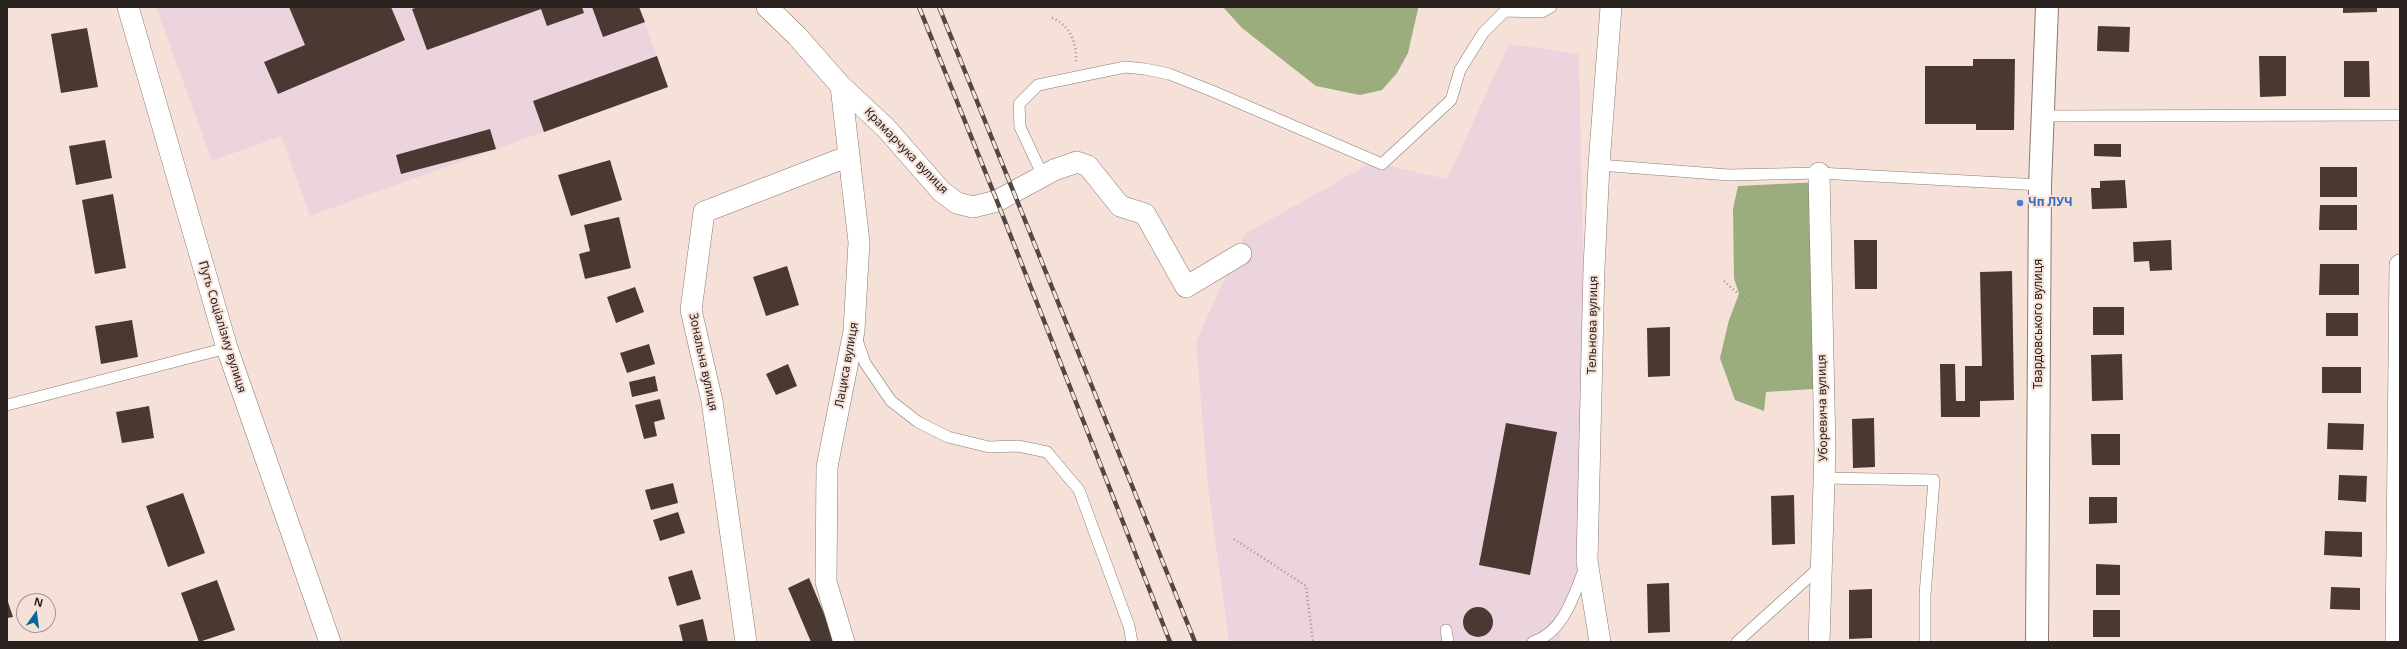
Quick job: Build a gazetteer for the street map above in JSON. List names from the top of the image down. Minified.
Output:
{"streets":{"main road":["Твардовського вулиця"],"street":["Крамарчука вулиця","Тельнова вулиця","Путь Соціалізму вулиця","Зональна вулиця","Лациса вулиця","Уборевича вулиця"]},"crossings":[["Крамарчука вулиця","Лациса вулиця"],["Зональна вулиця","Лациса вулиця"]],"places":["Чп ЛУЧ"],"north":"top"}
